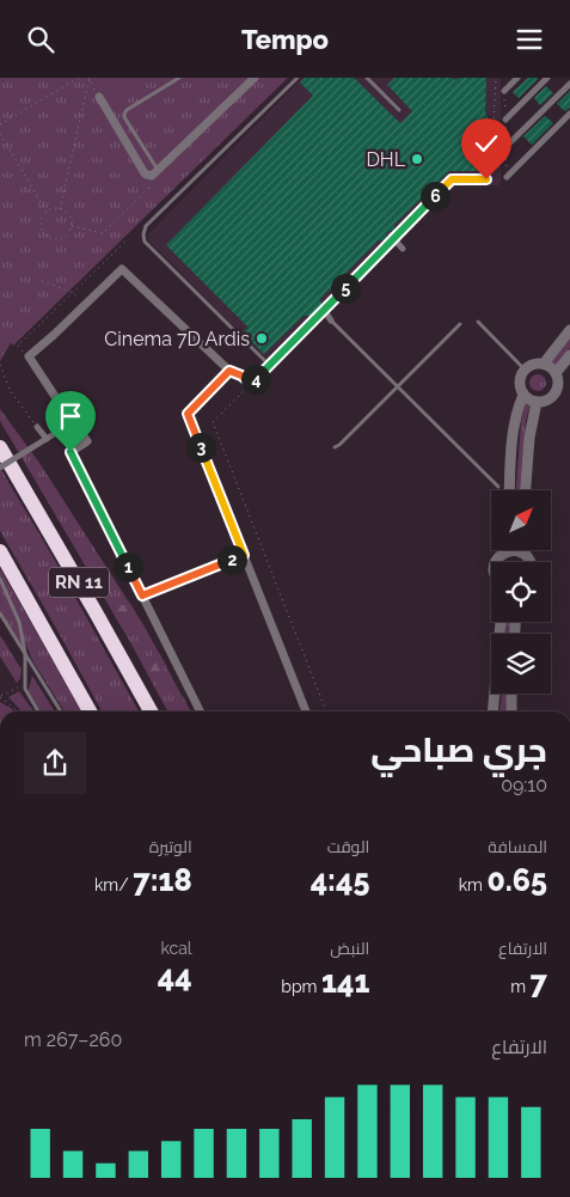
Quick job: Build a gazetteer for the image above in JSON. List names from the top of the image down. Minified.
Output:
{"streets":{"highway":["RN 11"]},"places":["DHL","Cinema 7D Ardis"],"north":"top right","page":{"header":"Tempo","pins":["6","5","4","3","2","1"],"heading":["جري صباحي","09:10"],"stats":[["المسافة","0.65 km"],["الوقت","4:45"],["الوتيرة","7:18 /km"],["الارتفاع","7 m"],["النبض","141 bpm"],["kcal","44"]],"chart":["الارتفاع","260–267 m"]}}
